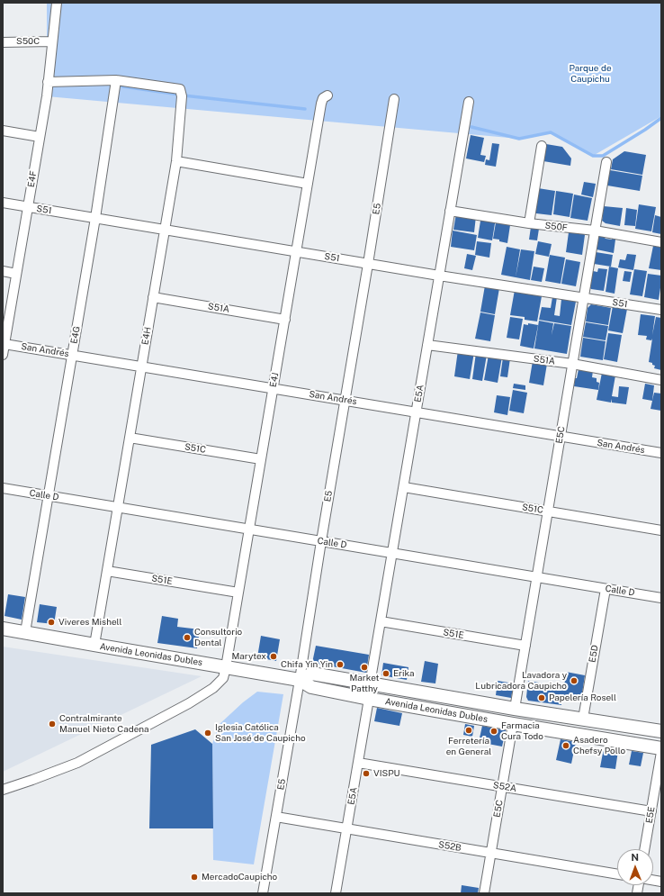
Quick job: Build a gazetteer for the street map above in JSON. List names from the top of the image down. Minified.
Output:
{"streets":{"main road":["Avenida Leonidas Dubles"],"street":["S50C","E4F","E5","S51","S50F","S51A","E4G","E4H","San Andrés","E4J","E5A","E5C","S51C","Calle D","S51E","E5D","S52A","E5E","S52B"]},"crossings":[["S50C","E4F"],["E4F","S51"],["E4F","San Andrés"],["E5","S51"],["E5","San Andrés"],["E5","Calle D"],["E5","Avenida Leonidas Dubles"],["E5","S52B"],["S51","E4G"],["S51","E4H"],["S51","E4J"],["S51","E5A"],["S51","E5C"],["S50F","E5A"],["S50F","E5C"],["S51A","E4H"],["S51A","E4J"],["S51A","E5A"],["S51A","E5C"],["E4G","E4H"],["E4G","San Andrés"],["E4G","Calle D"],["E4G","Avenida Leonidas Dubles"],["E4H","San Andrés"],["E4H","S51C"],["E4H","Calle D"],["E4H","S51E"],["E4H","Avenida Leonidas Dubles"],["San Andrés","E4J"],["San Andrés","E5A"],["San Andrés","E5C"],["E4J","S51C"],["E4J","Calle D"],["E4J","S51E"],["E4J","Avenida Leonidas Dubles"],["E5A","S51C"],["E5A","Calle D"],["E5A","S51E"],["E5A","Avenida Leonidas Dubles"],["E5A","S52A"],["E5A","S52B"],["E5C","S51C"],["E5C","Calle D"],["E5C","S51E"],["E5C","Avenida Leonidas Dubles"],["E5C","S52A"],["E5C","S52B"],["Calle D","E5D"],["E5D","Avenida Leonidas Dubles"],["S52A","E5E"]],"parks":["Parque de Caupichu"],"places":["Viveres Mishell","Consultorio Dental","Marytex","Chifa Yin Yin","Market Patthy","Erika","Lavadora y Lubricadora Caupicho","Papelería Rosell","Contralmirante Manuel Nieto Cadena","Ferretería en General","Farmacia Cura Todo","Iglesia Católica San José de Caupicho","Asadero Chefsy Pollo","VISPU","MercadoCaupicho"],"north":"top"}
